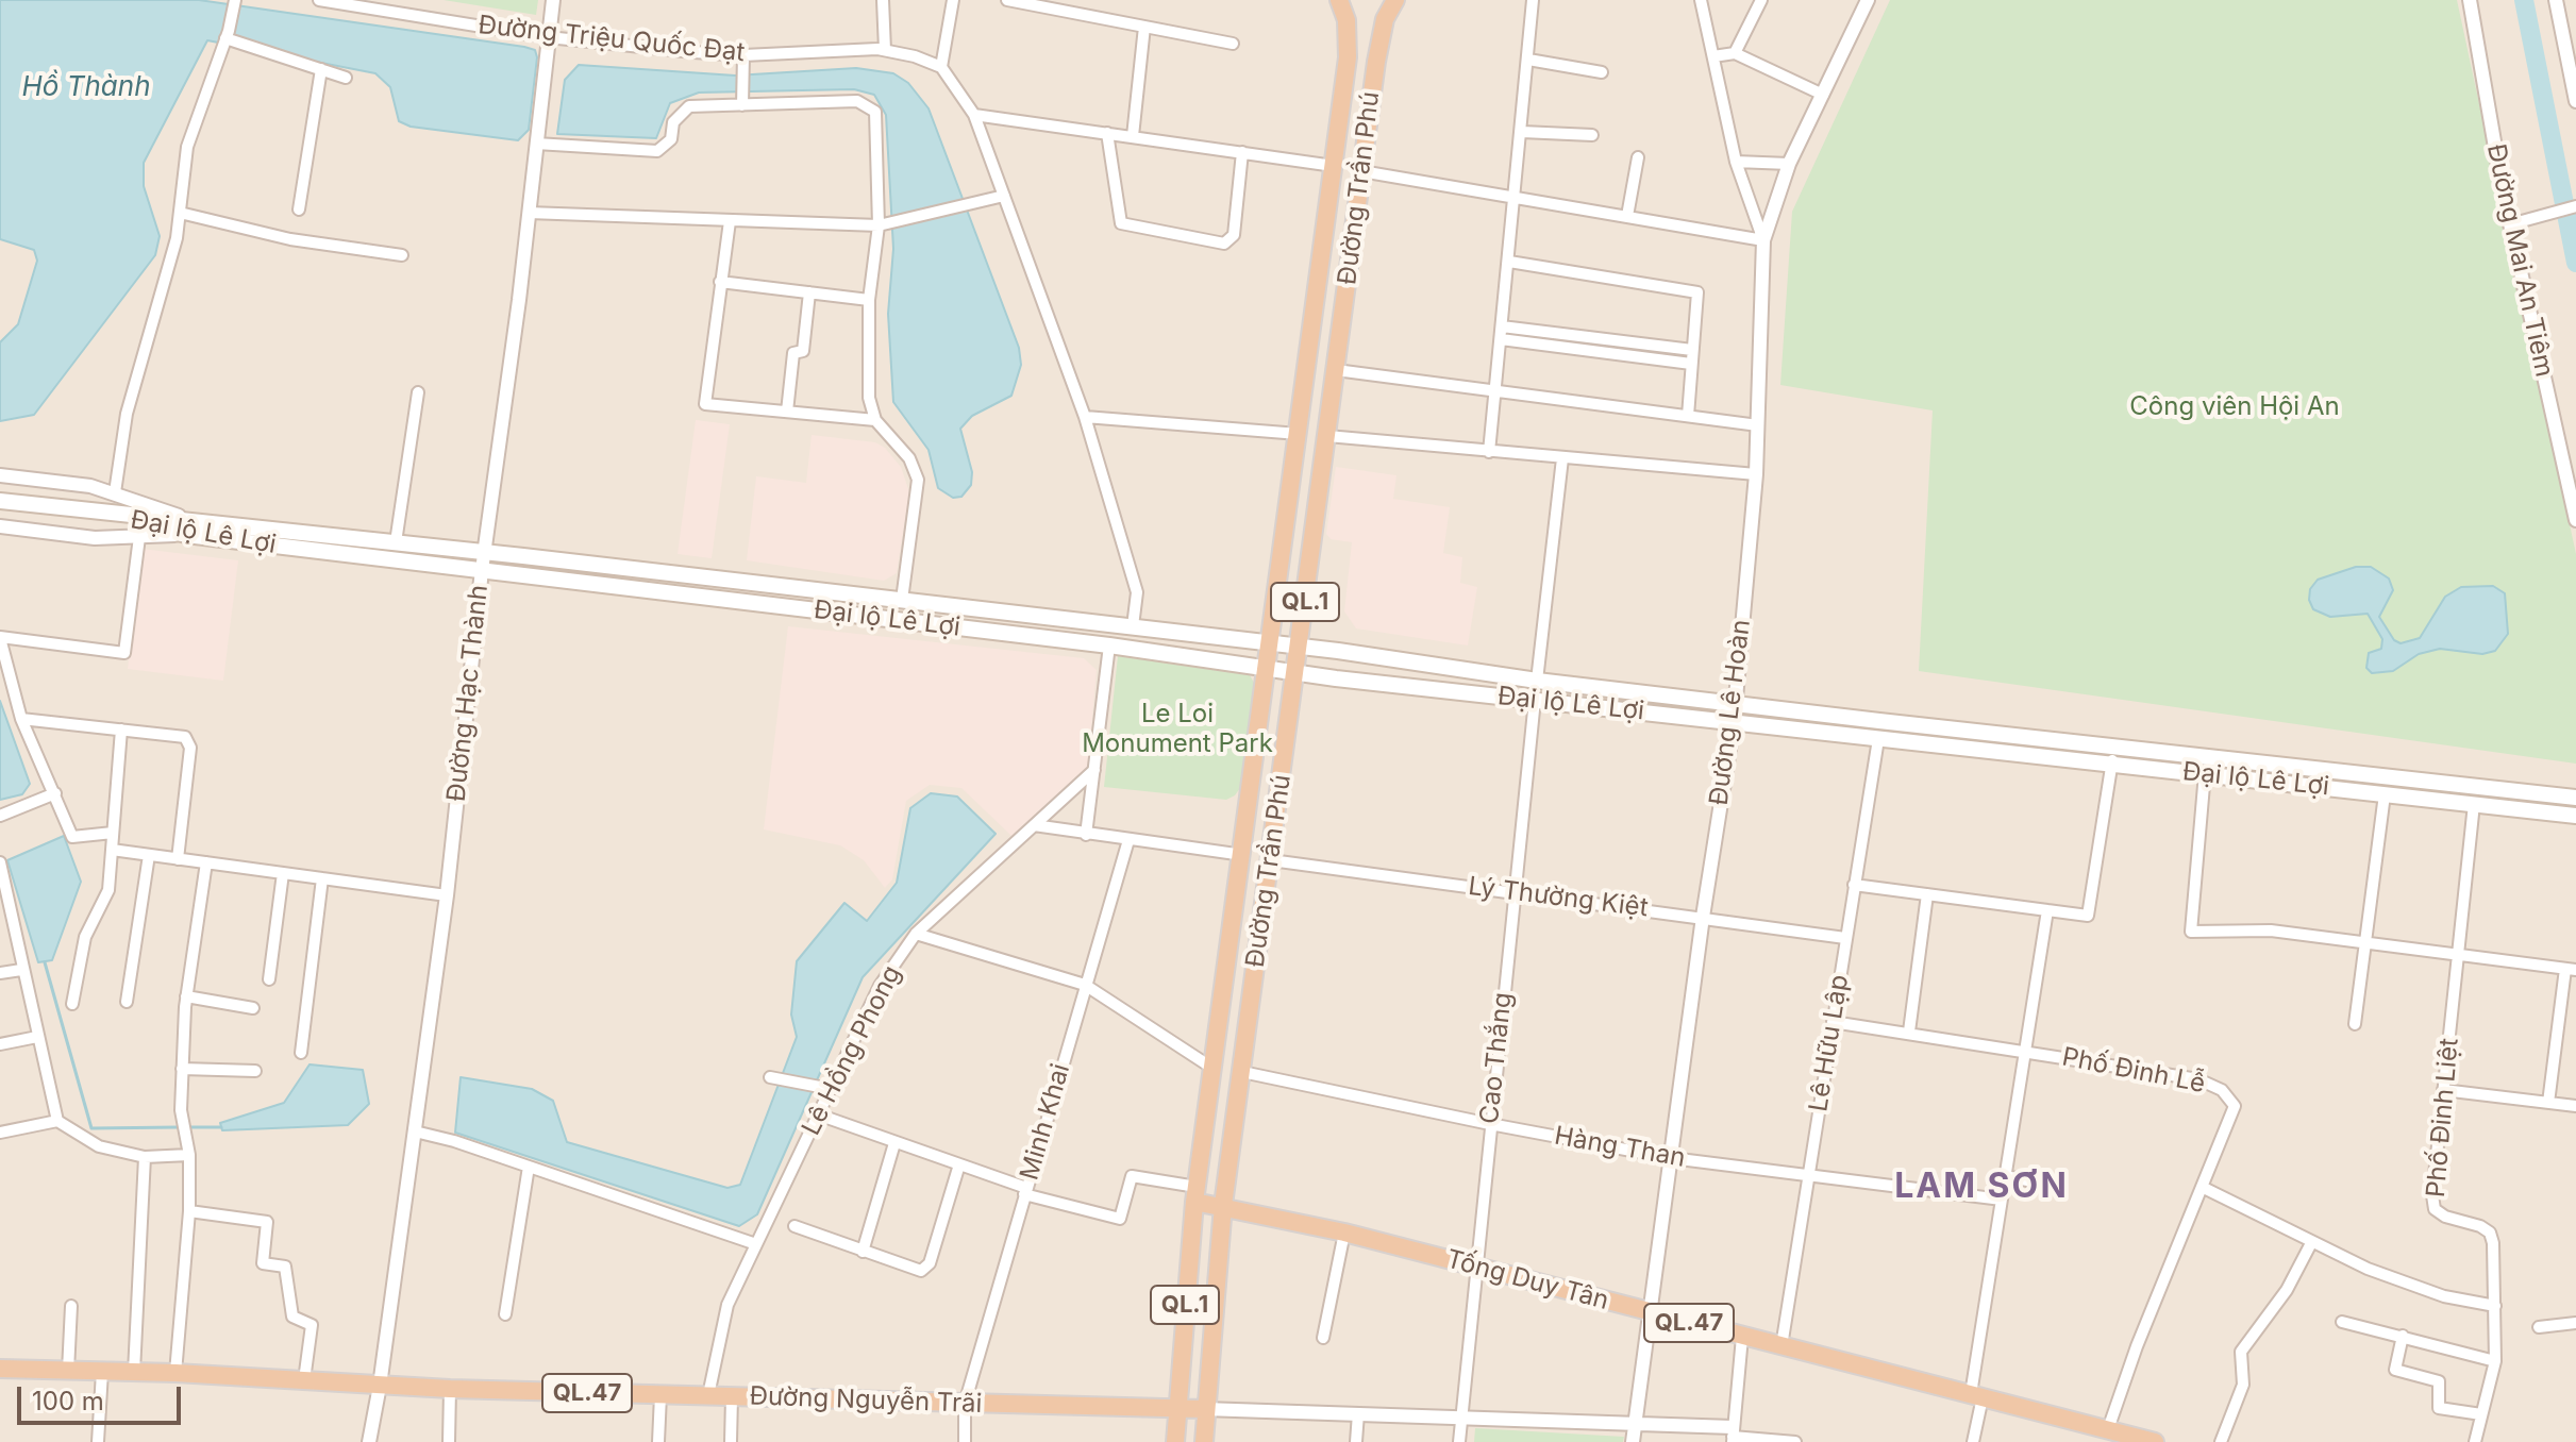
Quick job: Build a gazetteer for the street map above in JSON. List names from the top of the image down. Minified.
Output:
{"streets":{"highway":["Đường Trần Phú","QL.1","Tống Duy Tân","QL.47","Đường Nguyễn Trãi"],"main road":["Đại lộ Lê Lợi"],"street":["Đường Triệu Quốc Đạt","Đường Mai An Tiêm","Đường Hạc Thành","Đường Lê Hoàn","Lý Thường Kiệt","Lê Hữu Lập","Lê Hồng Phong","Cao Thắng","Phố Đinh Lễ","Phố Đinh Liệt","Minh Khai","Hàng Than"]},"crossings":[["Đường Triệu Quốc Đạt","Đường Hạc Thành"],["Đường Trần Phú","Đại lộ Lê Lợi"],["Đường Trần Phú","Lý Thường Kiệt"],["Đường Trần Phú","Hàng Than"],["Đường Trần Phú","Tống Duy Tân"],["Đường Trần Phú","Đường Nguyễn Trãi"],["Đại lộ Lê Lợi","Đường Hạc Thành"],["Đại lộ Lê Lợi","Đường Lê Hoàn"],["Đại lộ Lê Lợi","Lê Hữu Lập"],["Đại lộ Lê Lợi","Cao Thắng"],["Đại lộ Lê Lợi","Phố Đinh Liệt"],["Đường Hạc Thành","Đường Nguyễn Trãi"],["Đường Lê Hoàn","Lý Thường Kiệt"],["Đường Lê Hoàn","Hàng Than"],["Đường Lê Hoàn","Tống Duy Tân"],["Đường Lê Hoàn","Đường Nguyễn Trãi"],["Lý Thường Kiệt","Lê Hữu Lập"],["Lý Thường Kiệt","Cao Thắng"],["Lê Hữu Lập","Phố Đinh Lễ"],["Lê Hữu Lập","Hàng Than"],["Lê Hữu Lập","Tống Duy Tân"],["Lê Hồng Phong","Đường Nguyễn Trãi"],["Cao Thắng","Hàng Than"],["Cao Thắng","Tống Duy Tân"],["Cao Thắng","Đường Nguyễn Trãi"],["Phố Đinh Lễ","Tống Duy Tân"],["Minh Khai","Đường Nguyễn Trãi"]],"districts":["LAM SƠN"],"water":["Hồ Thành"],"parks":["Công viên Hội An","Le Loi Monument Park"],"scale_bar":"100 m"}
